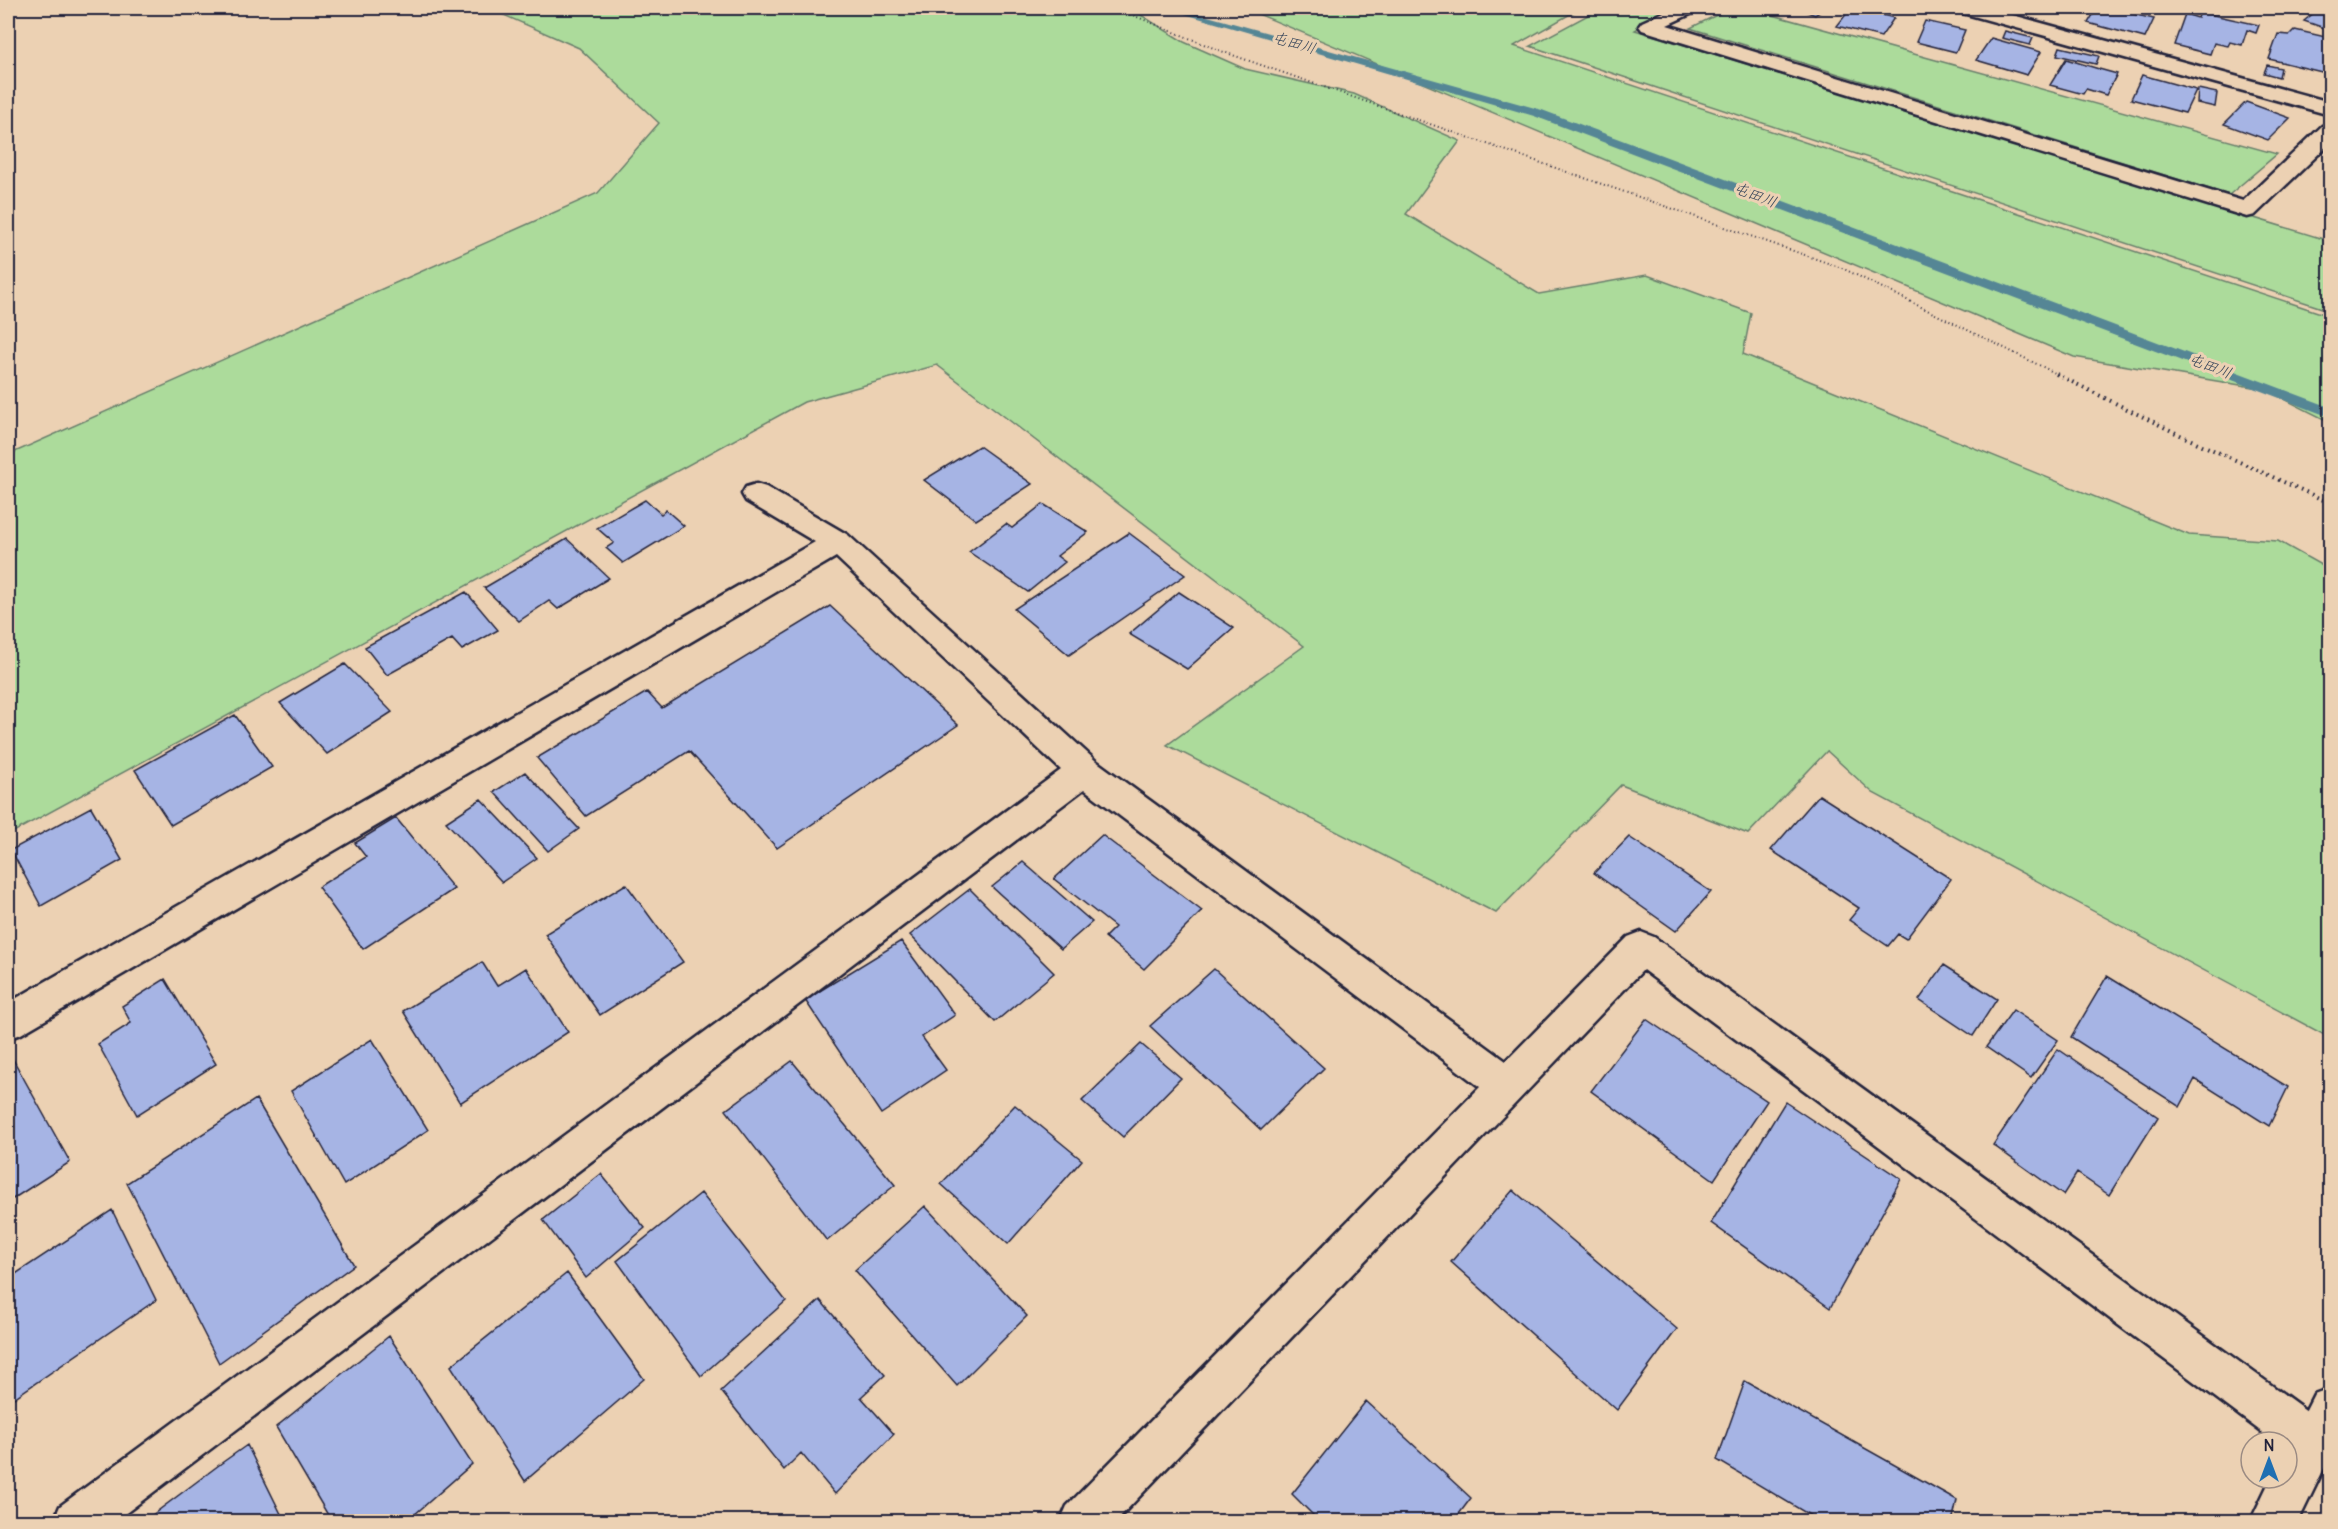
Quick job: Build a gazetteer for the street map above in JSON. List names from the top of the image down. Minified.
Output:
{"water":["屯田川"],"north":"top"}
